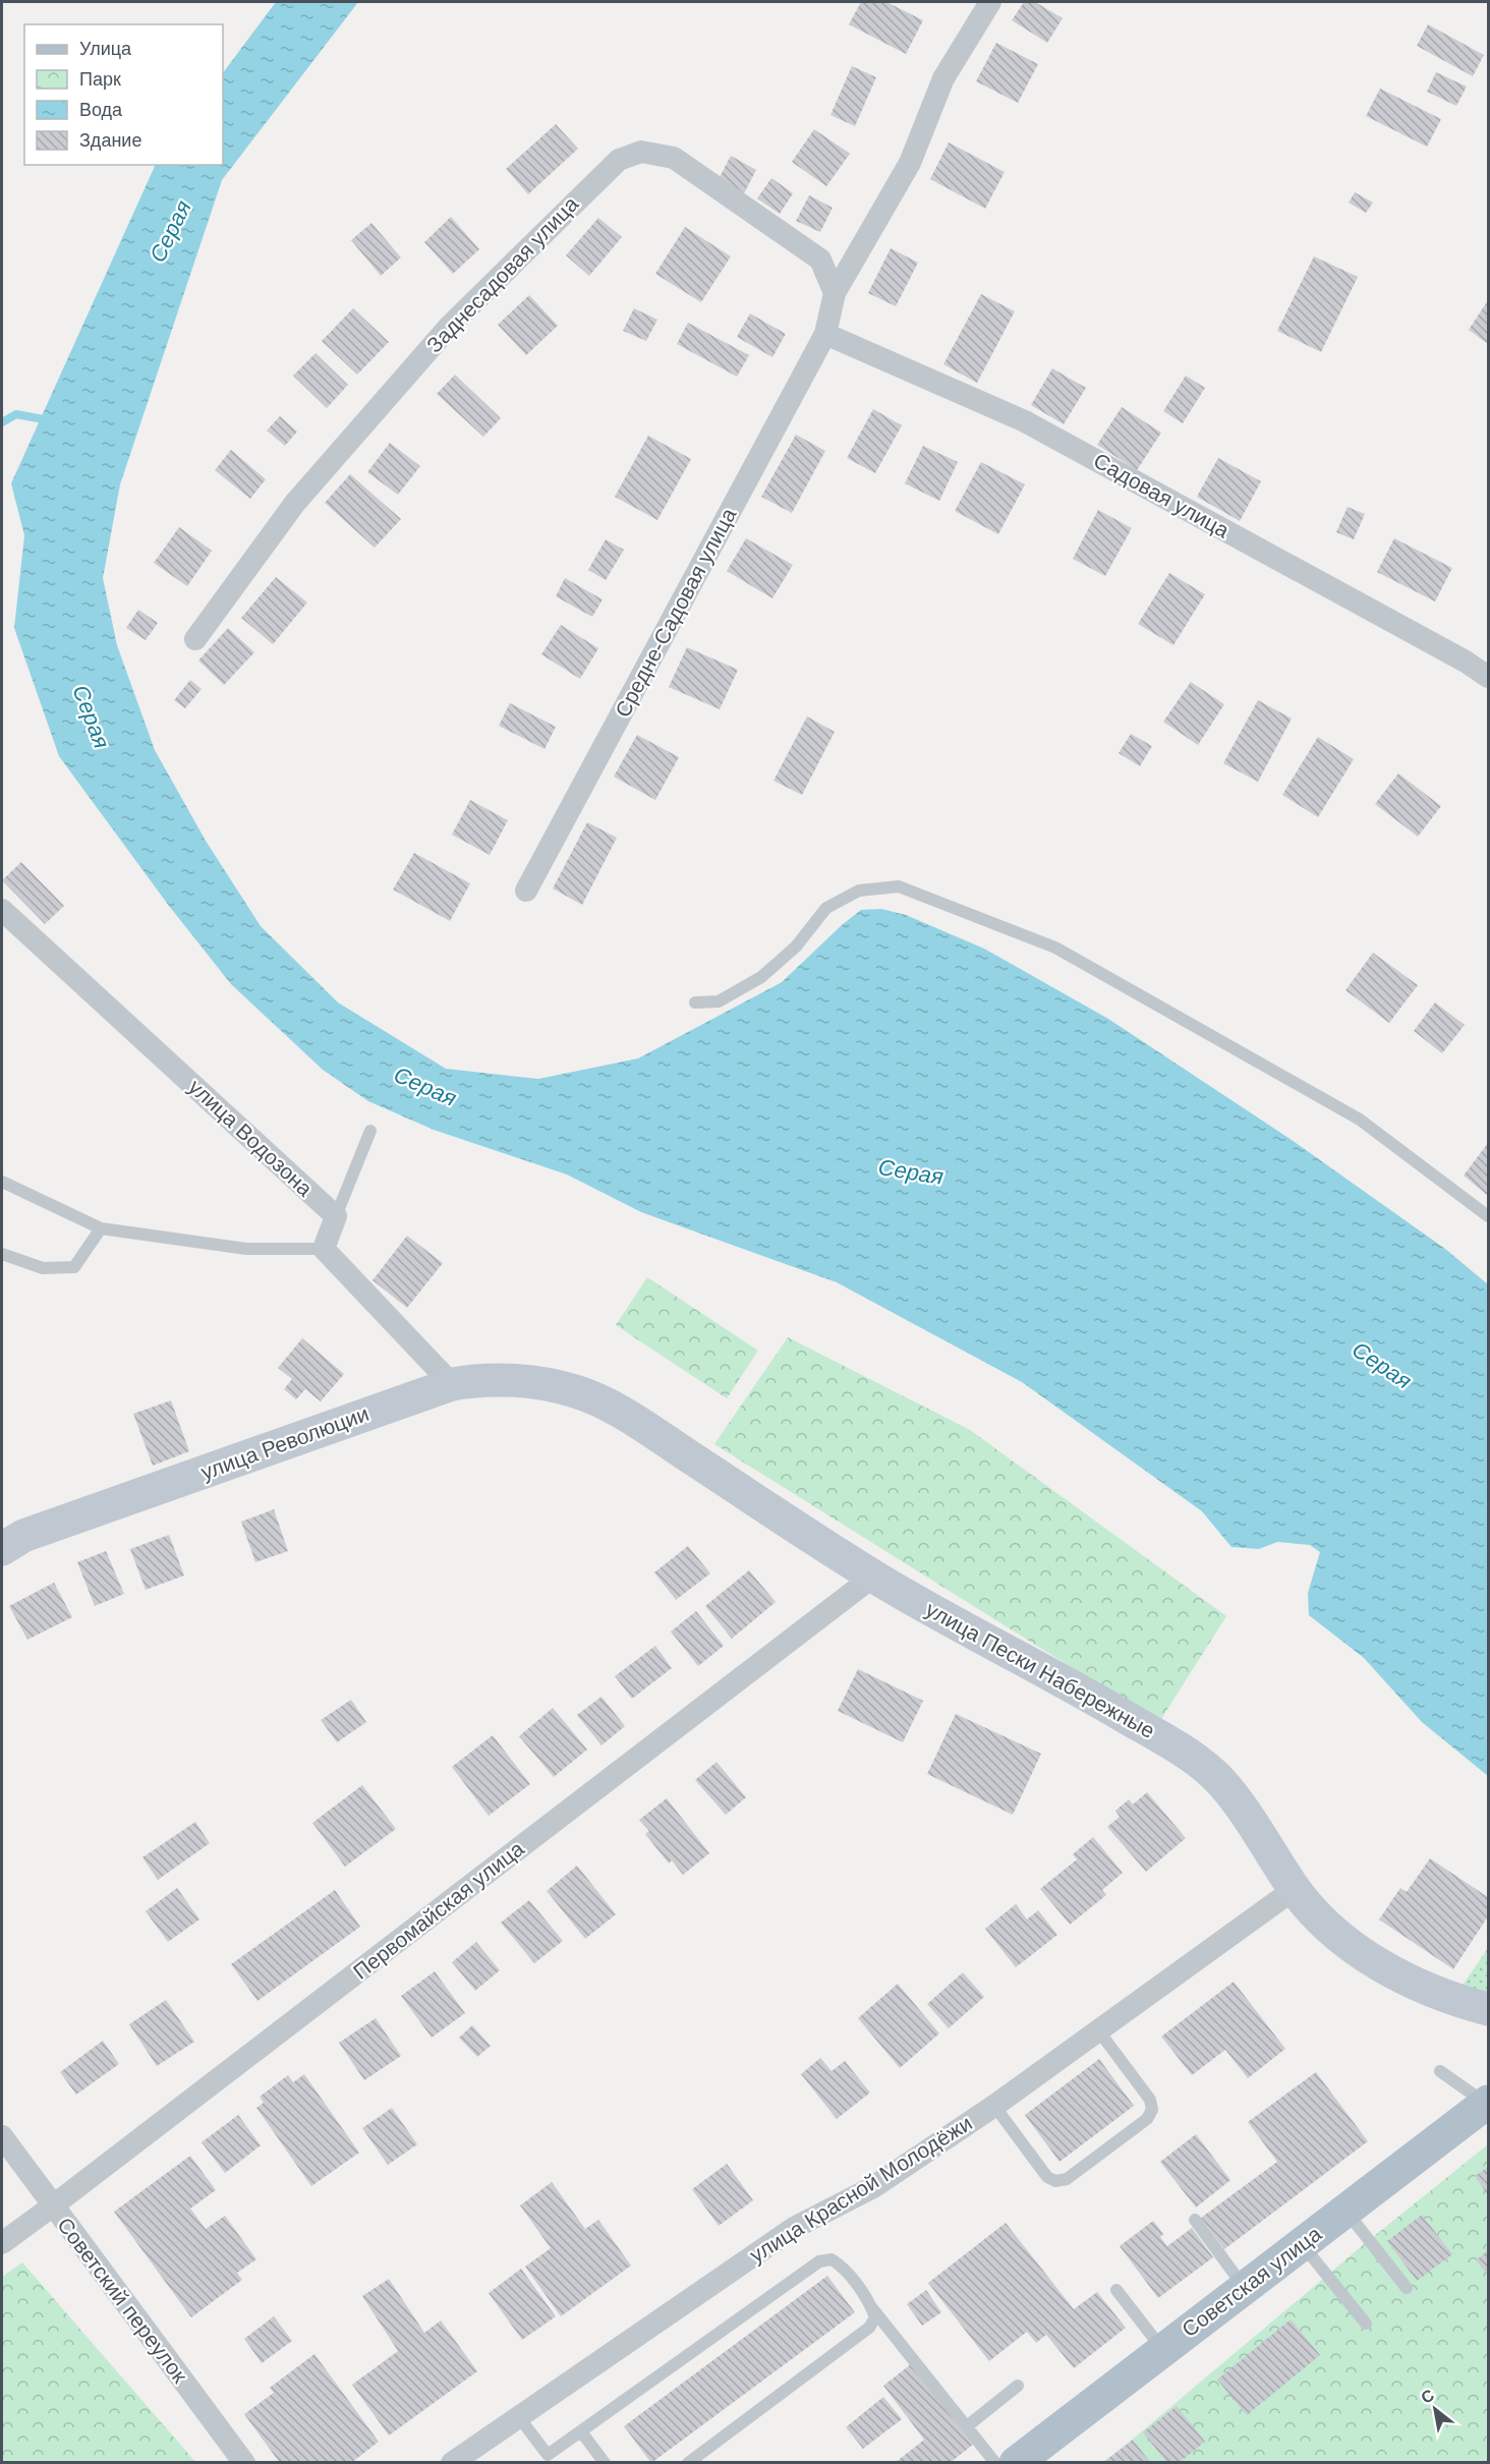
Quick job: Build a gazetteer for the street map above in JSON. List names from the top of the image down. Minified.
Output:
{"streets":{"main road":["улица Революции","улица Пески Набережные","Советская улица"],"street":["Заднесадовая улица","Садовая улица","Средне-Садовая улица","улица Водозона","Первомайская улица","улица Красной Молодёжи","Советский переулок"]},"crossings":[["Садовая улица","Средне-Садовая улица"],["улица Революции","улица Пески Набережные"],["улица Пески Набережные","Первомайская улица"],["улица Пески Набережные","улица Красной Молодёжи"],["Первомайская улица","Советский переулок"]],"water":["Серая"],"legend":["Улица","Парк","Вода","Здание"],"north":"top left"}
